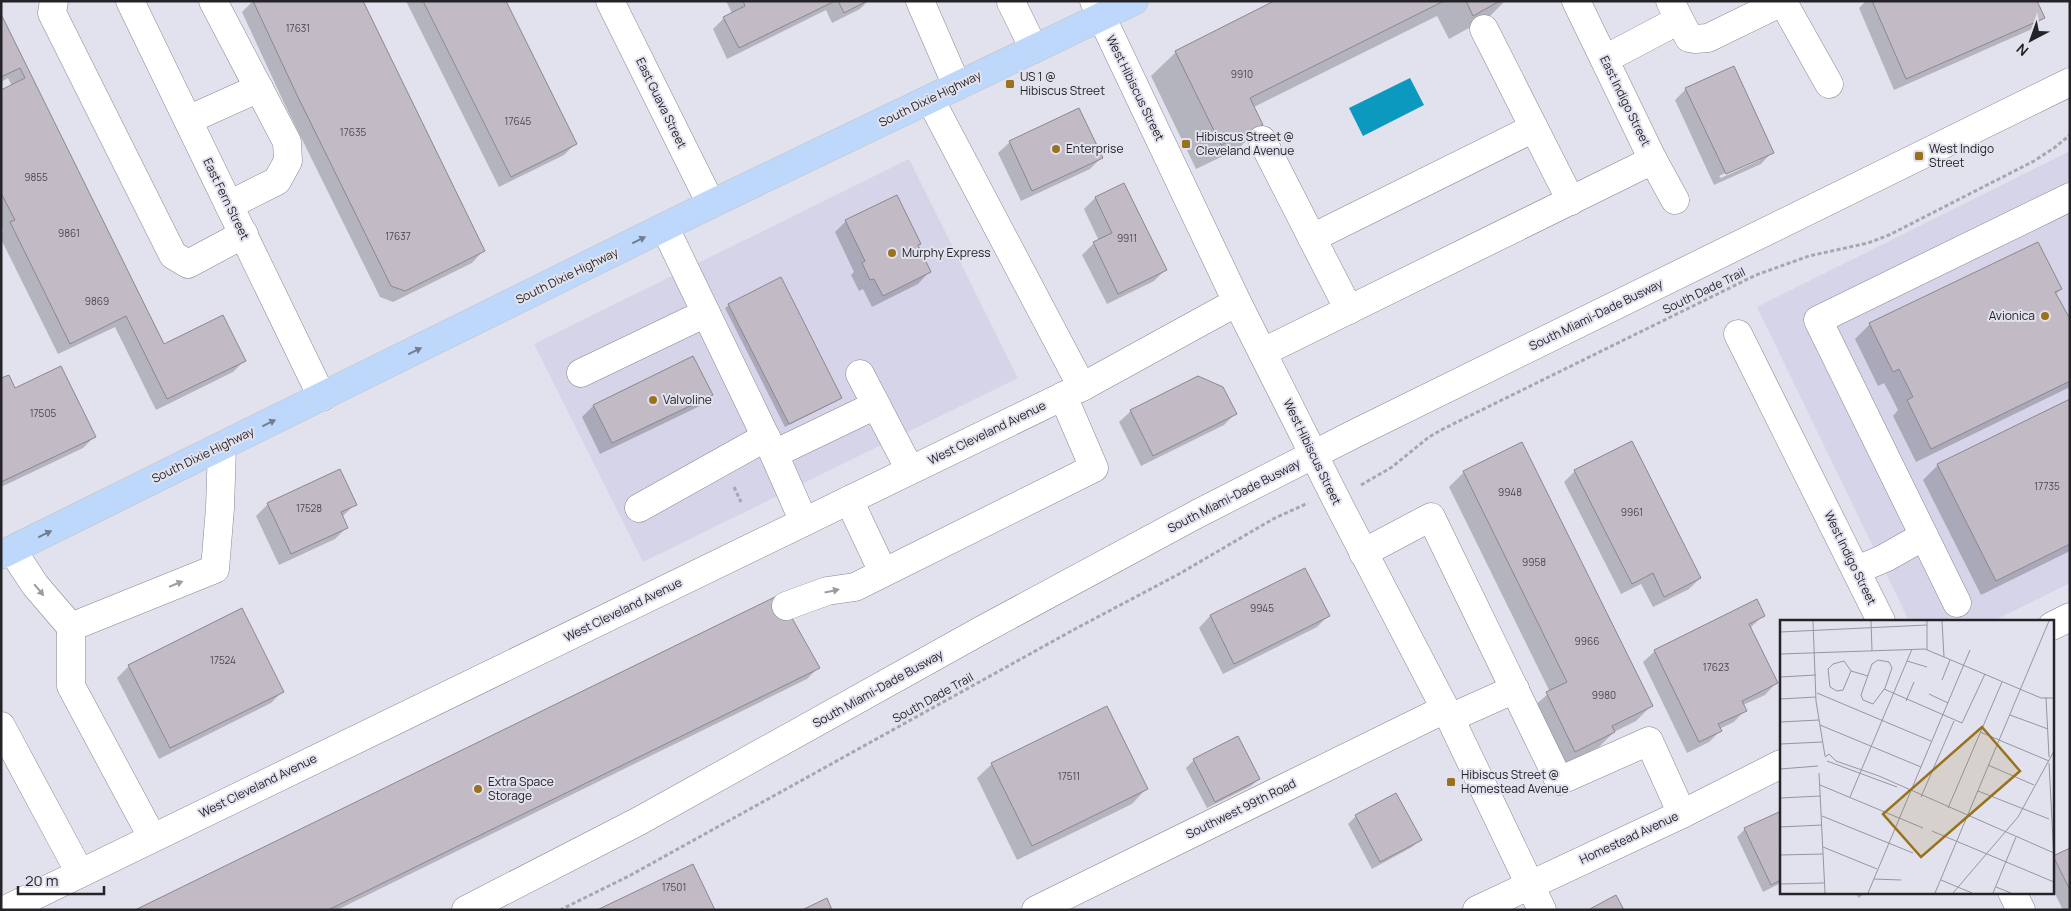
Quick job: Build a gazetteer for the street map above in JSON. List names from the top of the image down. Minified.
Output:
{"streets":{"highway":["South Dixie Highway"],"street":["West Hibiscus Street","East Indigo Street","East Guava Street","East Fern Street","South Miami-Dade Busway","West Cleveland Avenue","West Indigo Street","Southwest 99th Road","Homestead Avenue"],"path":["South Dade Trail"]},"crossings":[["West Hibiscus Street","South Dixie Highway"],["West Hibiscus Street","South Miami-Dade Busway"],["West Hibiscus Street","West Cleveland Avenue"],["West Hibiscus Street","Southwest 99th Road"],["West Hibiscus Street","Homestead Avenue"],["South Dixie Highway","East Guava Street"],["South Dixie Highway","East Fern Street"]],"one_way":["South Dixie Highway"],"places":{"transit":["US 1 @ Hibiscus Street","Hibiscus Street @ Cleveland Avenue","West Indigo Street","Hibiscus Street @ Homestead Avenue"],"other":["Enterprise","Murphy Express","Avionica","Valvoline","Extra Space Storage"]},"house_numbers":["17631","9910","17645","17635","9855","9861","17637","9911","9869","17505","17735","9948","17528","9961","9958","9945","9966","17524","17623","9980","17511","17501"],"scale_bar":"20 m","north":"bottom left"}
